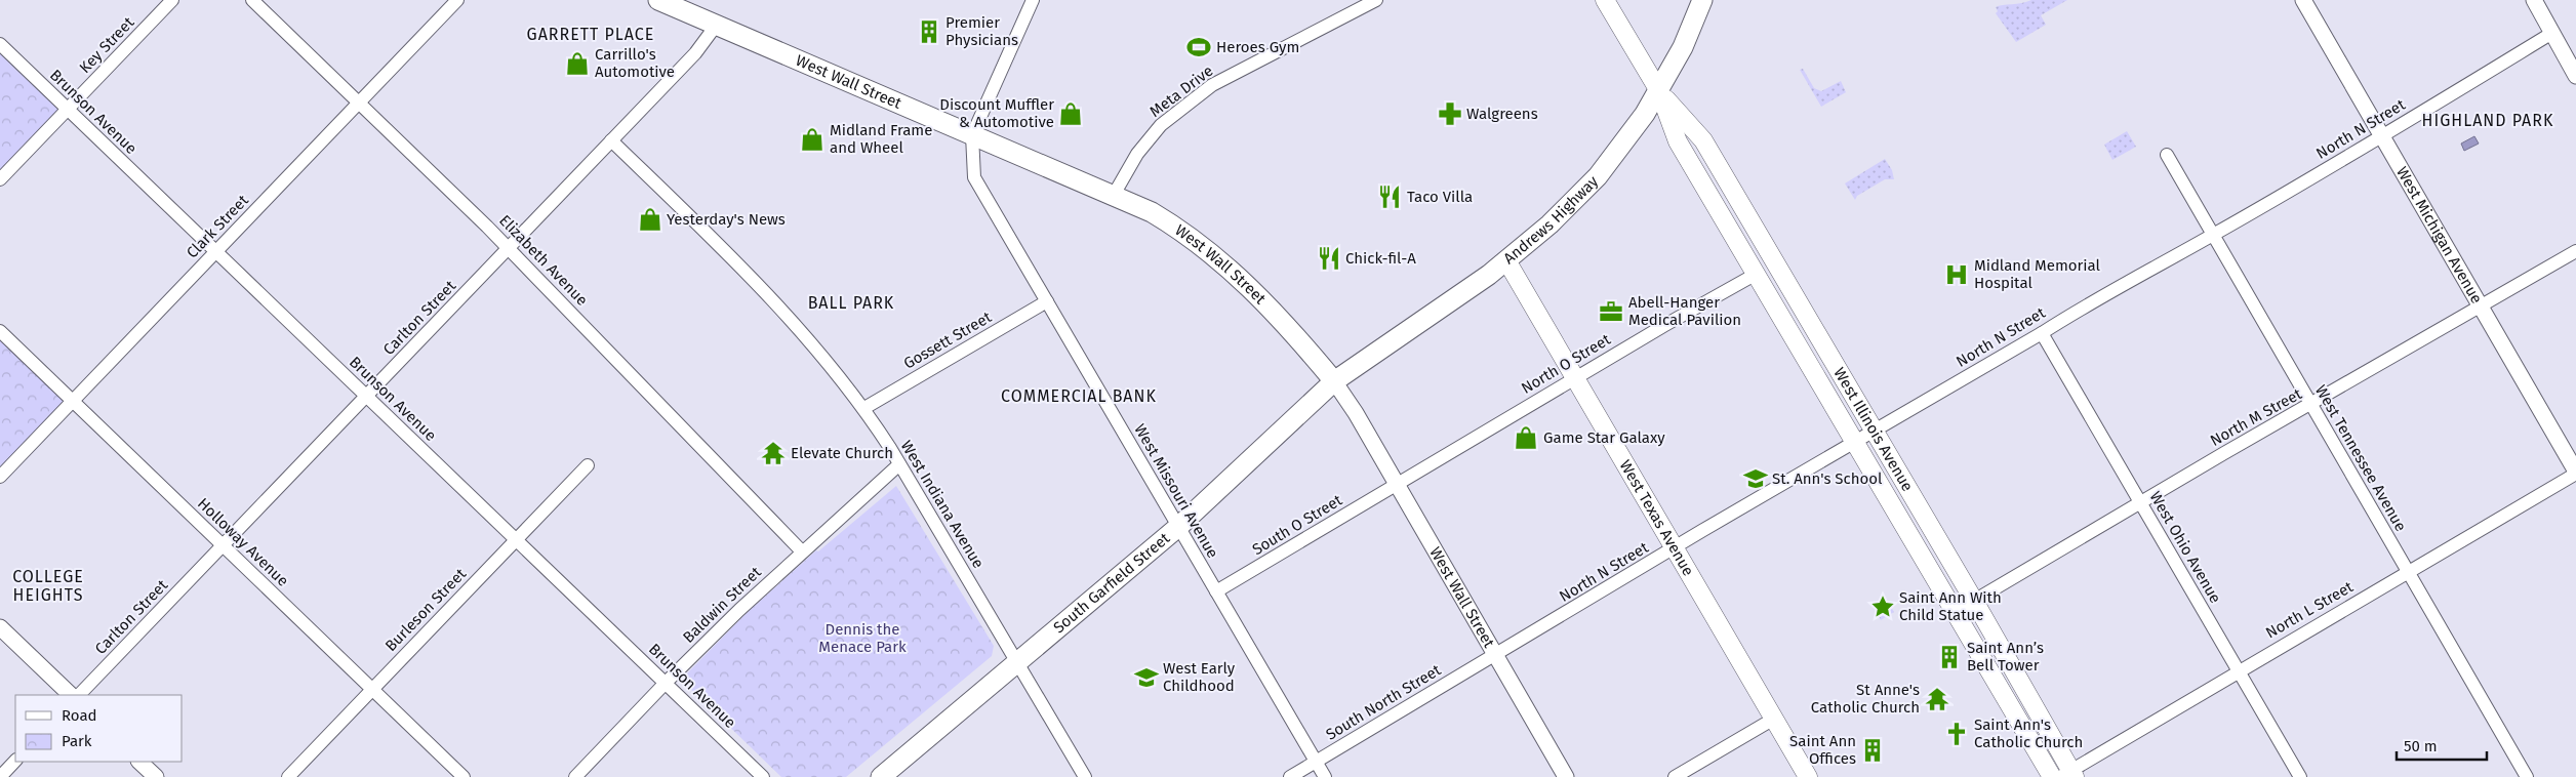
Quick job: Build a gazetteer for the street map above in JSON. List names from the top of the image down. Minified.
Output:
{"streets":{"main road":["West Wall Street","Andrews Highway","West Illinois Avenue","West Texas Avenue","South Garfield Street"],"street":["Key Street","Meta Drive","Brunson Avenue","North N Street","Clark Street","West Michigan Avenue","Elizabeth Avenue","Carlton Street","Gossett Street","North O Street","North M Street","West Tennessee Avenue","West Missouri Avenue","West Indiana Avenue","South O Street","Holloway Avenue","West Ohio Avenue","Baldwin Street","Burleson Street","North L Street","South North Street"]},"crossings":[["Key Street","Brunson Avenue"],["West Wall Street","Meta Drive"],["West Wall Street","North N Street"],["West Wall Street","Andrews Highway"],["West Wall Street","Carlton Street"],["West Wall Street","North O Street"],["West Wall Street","West Missouri Avenue"],["West Wall Street","South O Street"],["West Wall Street","South Garfield Street"],["West Wall Street","South North Street"],["Brunson Avenue","Clark Street"],["Brunson Avenue","Carlton Street"],["Brunson Avenue","Baldwin Street"],["Brunson Avenue","Burleson Street"],["North N Street","West Michigan Avenue"],["North N Street","West Illinois Avenue"],["North N Street","West Tennessee Avenue"],["North N Street","West Texas Avenue"],["North N Street","West Ohio Avenue"],["North N Street","South North Street"],["Andrews Highway","West Illinois Avenue"],["Andrews Highway","West Texas Avenue"],["Andrews Highway","South Garfield Street"],["Clark Street","Elizabeth Avenue"],["Clark Street","Holloway Avenue"],["West Michigan Avenue","North M Street"],["West Michigan Avenue","North L Street"],["Elizabeth Avenue","Carlton Street"],["Elizabeth Avenue","Baldwin Street"],["Carlton Street","West Indiana Avenue"],["Carlton Street","Holloway Avenue"],["Gossett Street","West Missouri Avenue"],["Gossett Street","West Indiana Avenue"],["North O Street","West Illinois Avenue"],["North O Street","West Texas Avenue"],["North O Street","South O Street"],["North M Street","West Illinois Avenue"],["North M Street","West Tennessee Avenue"],["North M Street","West Ohio Avenue"],["West Illinois Avenue","North L Street"],["West Tennessee Avenue","North L Street"],["West Missouri Avenue","South O Street"],["West Missouri Avenue","South Garfield Street"],["West Missouri Avenue","South North Street"],["West Indiana Avenue","South Garfield Street"],["West Indiana Avenue","Baldwin Street"],["Holloway Avenue","Burleson Street"],["West Ohio Avenue","North L Street"]],"districts":["GARRETT PLACE","HIGHLAND PARK","BALL PARK","COMMERCIAL BANK","COLLEGE HEIGHTS"],"parks":["Dennis the Menace Park"],"places":{"building":["Premier Physicians","Saint Ann’s Bell Tower","Saint Ann Offices"],"sports":["Heroes Gym"],"shop":["Carrillo's Automotive","Discount Muffler & Automotive","Midland Frame and Wheel","Yesterday's News","Game Star Galaxy"],"pharmacy":["Walgreens"],"restaurant":["Taco Villa","Chick-fil-A"],"hospital":["Midland Memorial Hospital"],"office":["Abell-Hanger Medical Pavilion"],"temple":["Elevate Church","St Anne's Catholic Church"],"school or university":["St. Ann's School","West Early Childhood"],"place":["Saint Ann With Child Statue"],"church":["Saint Ann's Catholic Church"]},"legend":["Road","Park"],"scale_bar":"50 m"}
